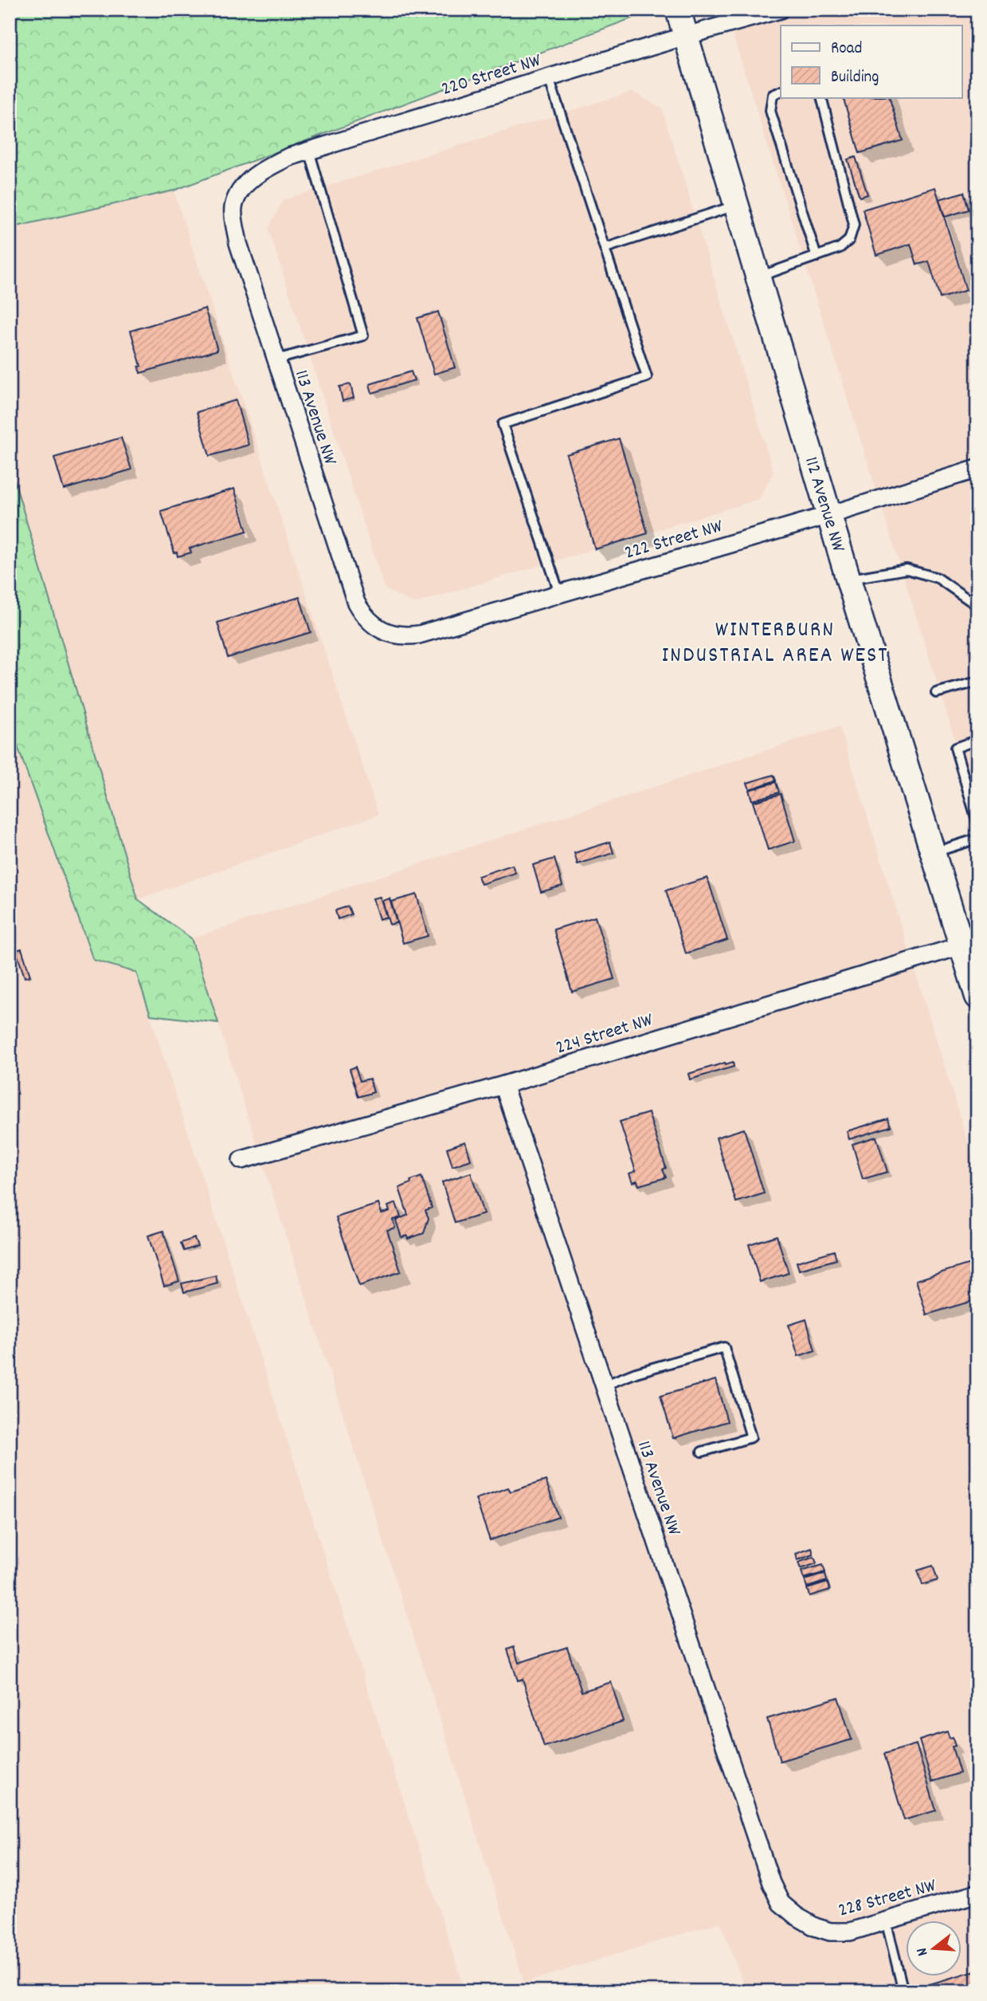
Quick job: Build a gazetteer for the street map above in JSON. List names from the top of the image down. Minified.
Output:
{"streets":{"street":["220 Street NW","113 Avenue NW","112 Avenue NW","222 Street NW","224 Street NW","228 Street NW"]},"crossings":[["220 Street NW","113 Avenue NW"],["220 Street NW","112 Avenue NW"],["113 Avenue NW","222 Street NW"],["113 Avenue NW","224 Street NW"],["113 Avenue NW","228 Street NW"],["112 Avenue NW","222 Street NW"],["112 Avenue NW","224 Street NW"]],"districts":["WINTERBURN INDUSTRIAL AREA WEST"],"legend":["Road","Building"],"north":"left"}
